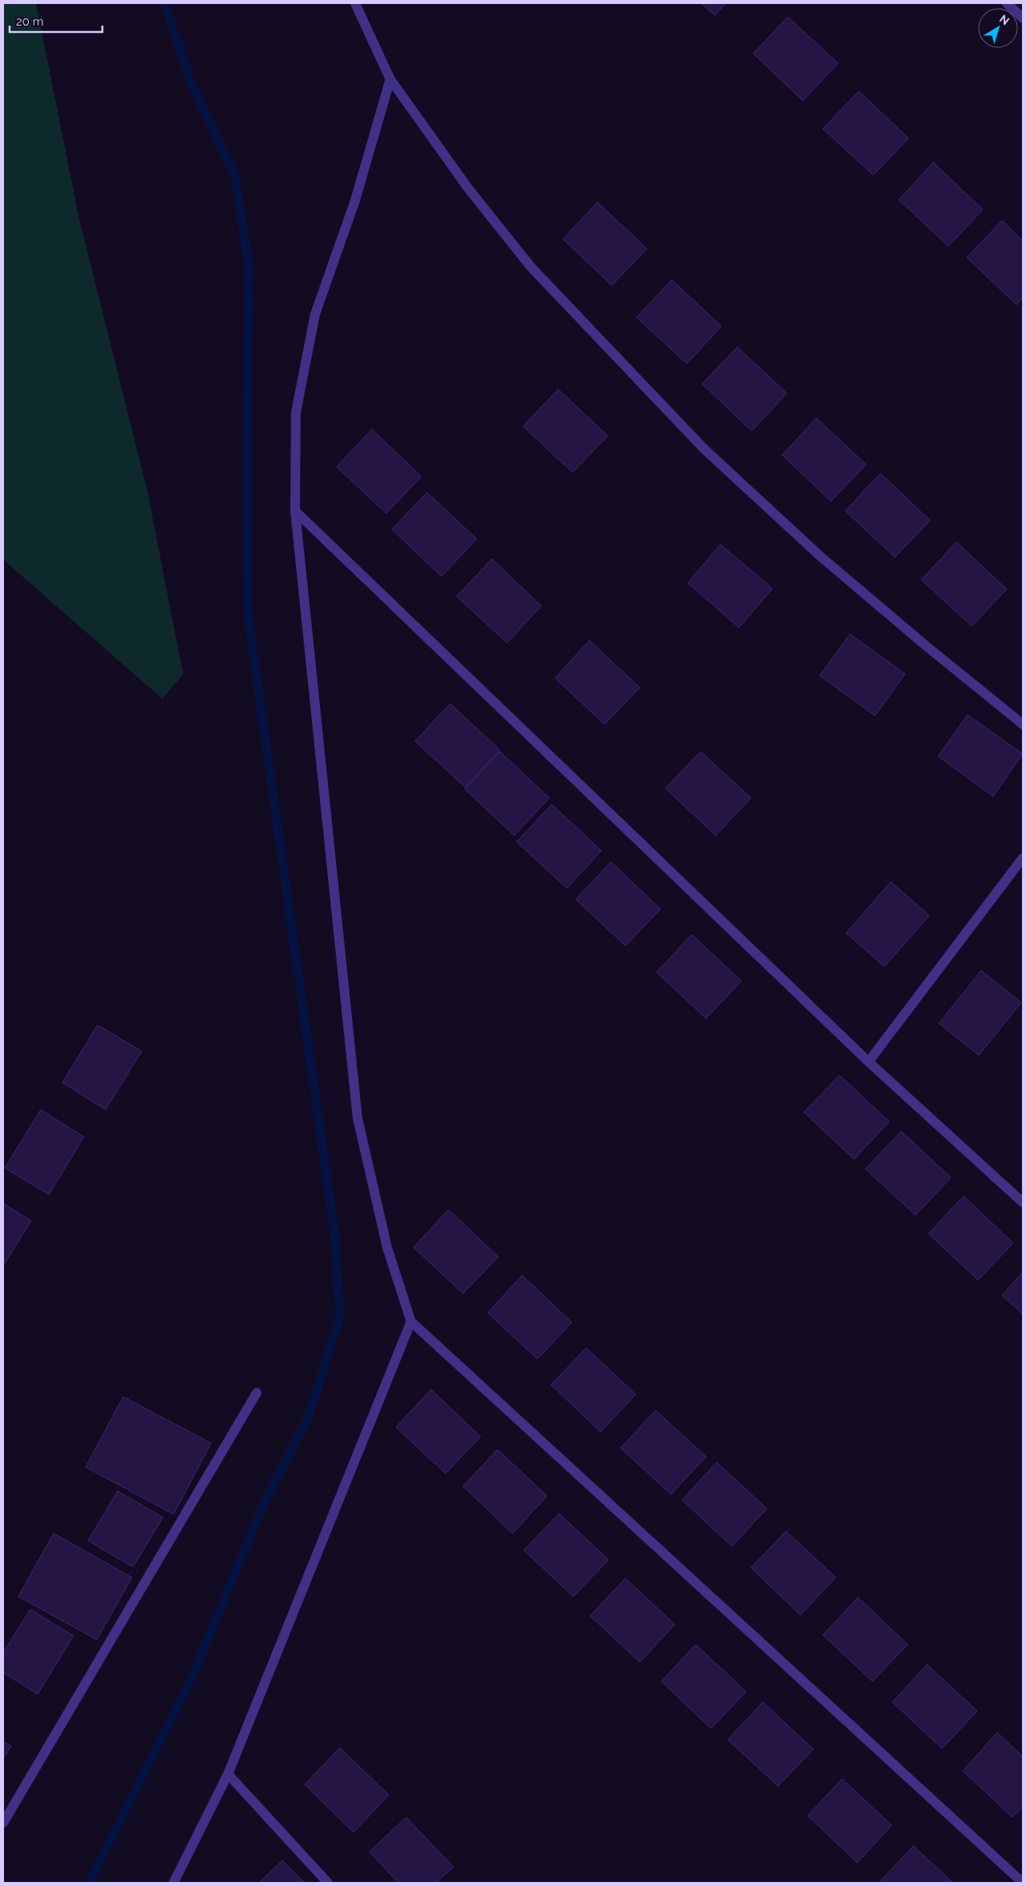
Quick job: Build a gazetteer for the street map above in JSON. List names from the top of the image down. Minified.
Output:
{"scale_bar":"20 m","north":"top right"}
